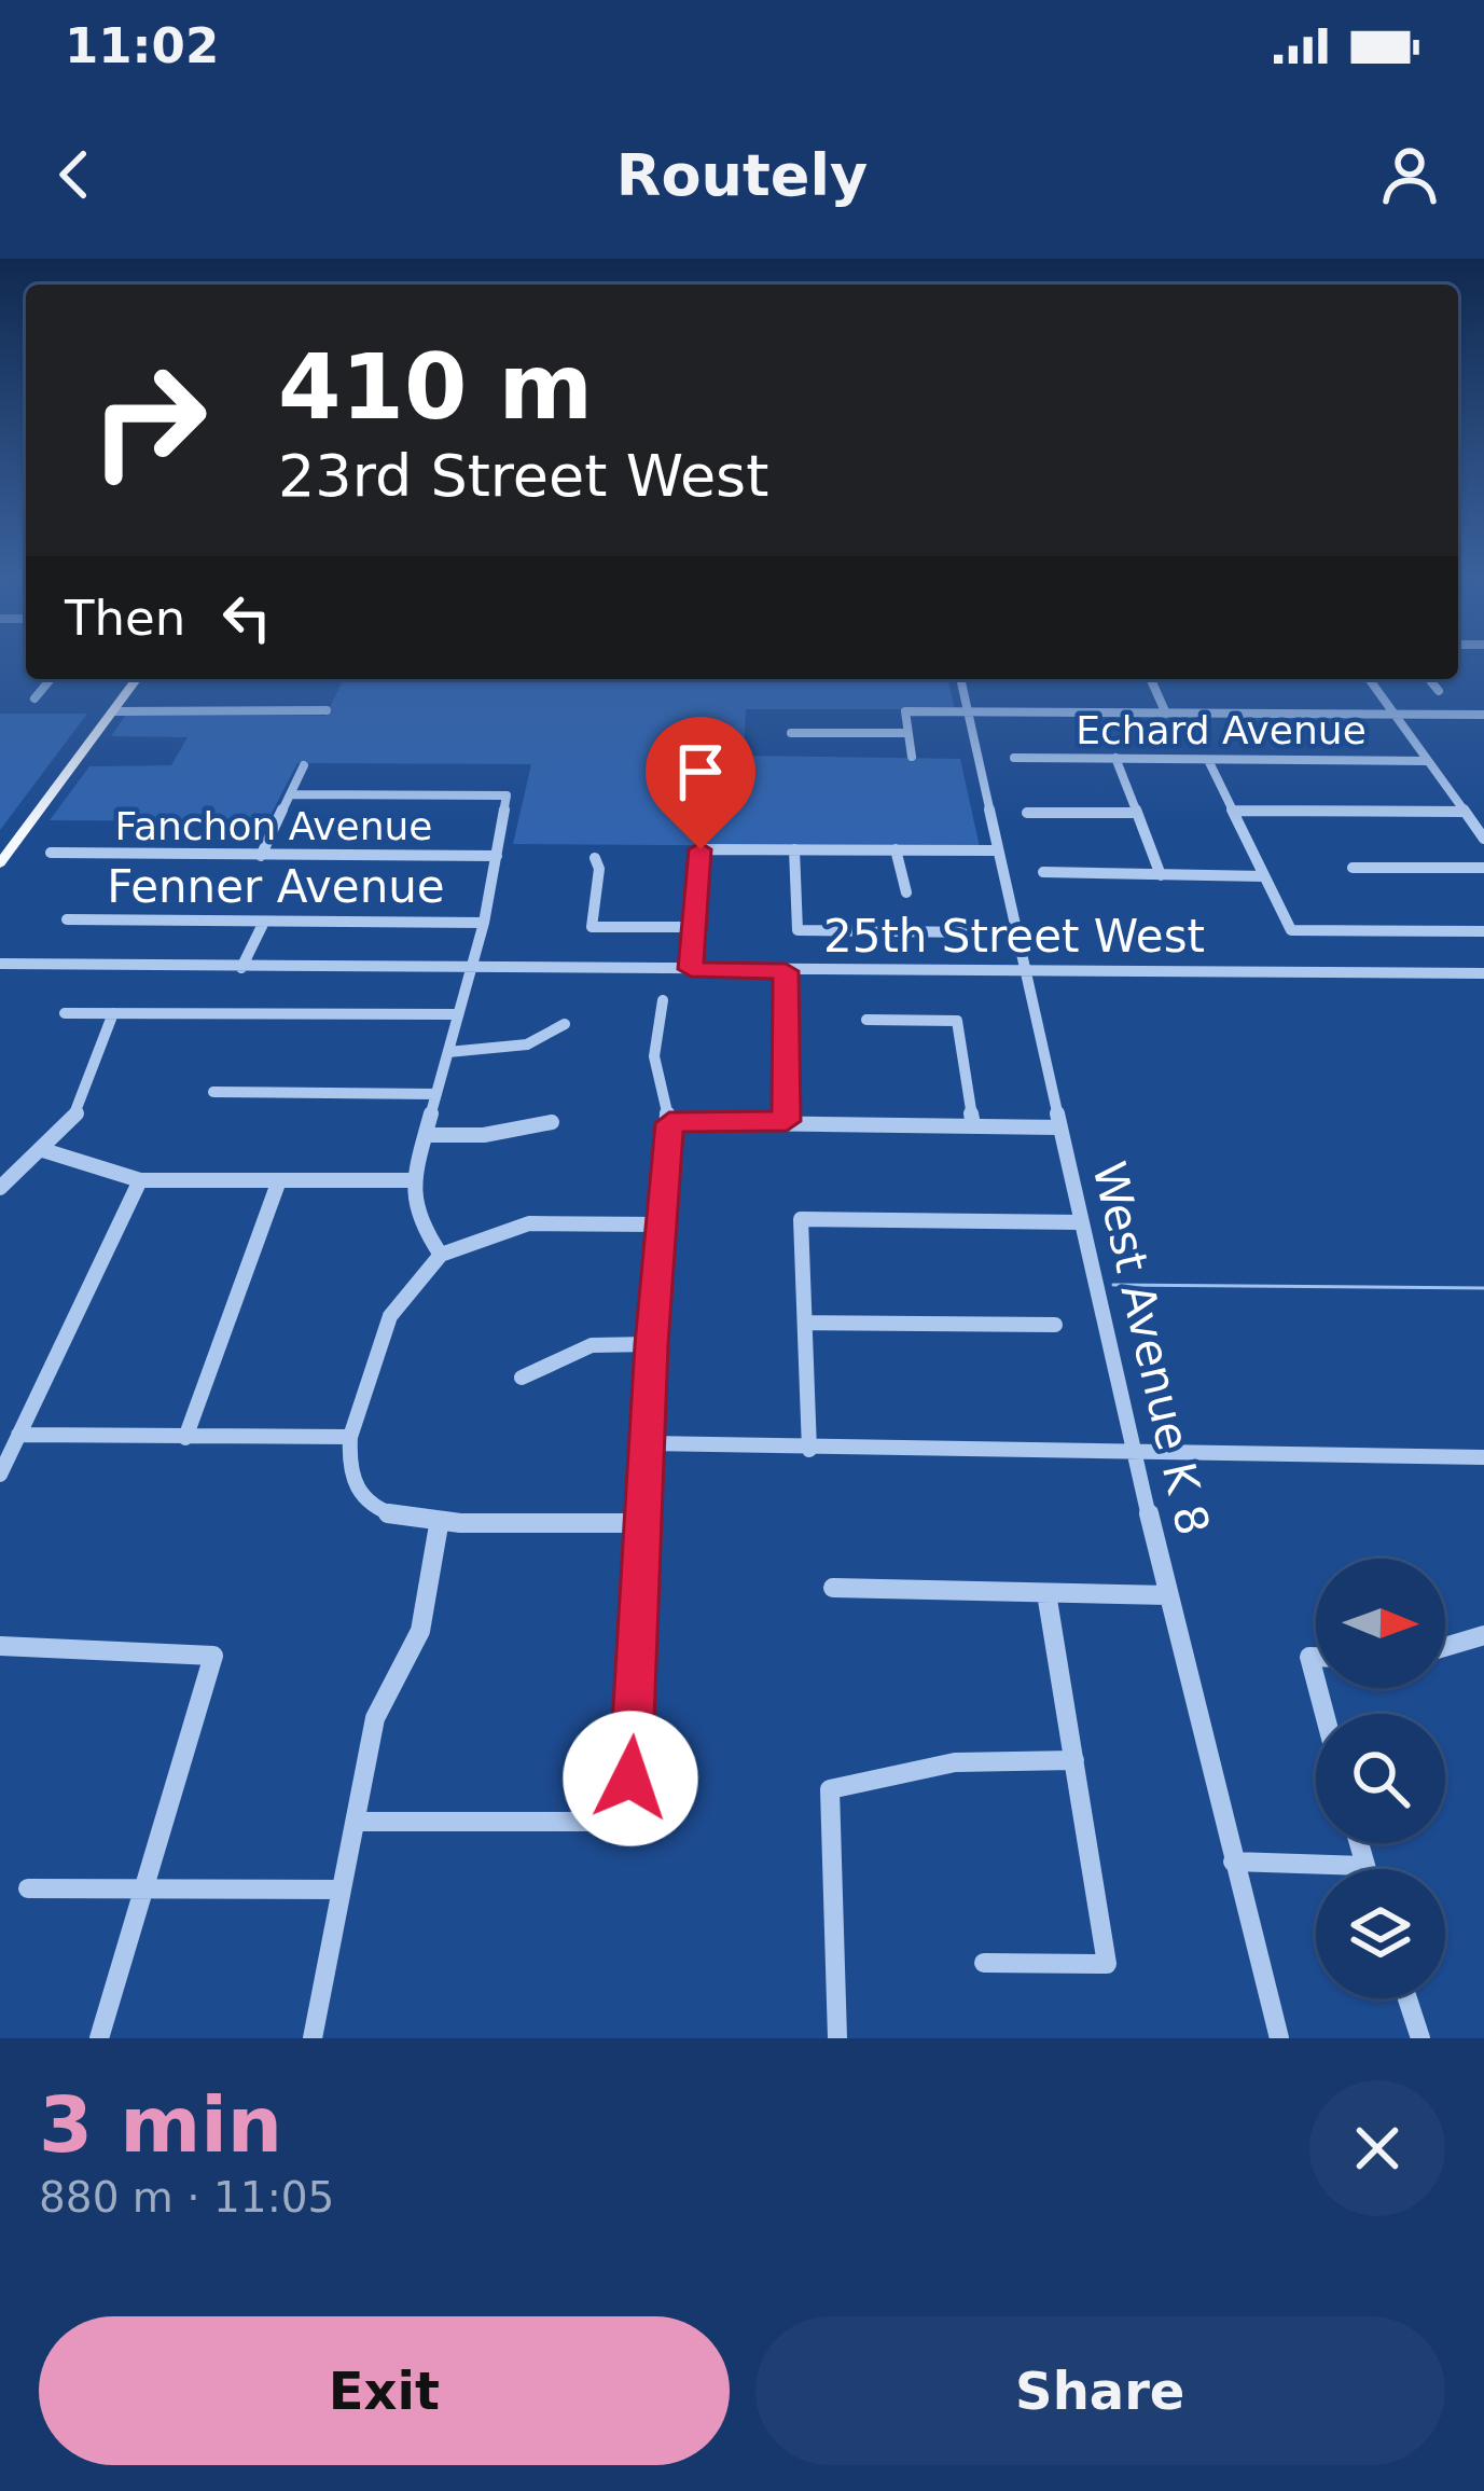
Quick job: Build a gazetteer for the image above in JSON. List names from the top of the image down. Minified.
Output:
{"streets":{"street":["Echard Avenue","Fanchon Avenue","Fenner Avenue","25th Street West","West Avenue K 8"]},"crossings":[["25th Street West","West Avenue K 8"]],"north":"right","page":{"status":"11:02","header":"Routely","turn":["410 m","23rd Street West"],"then":"Then","heading":["3 min","880 m · 11:05"],"buttons":["Exit","Share"]}}
